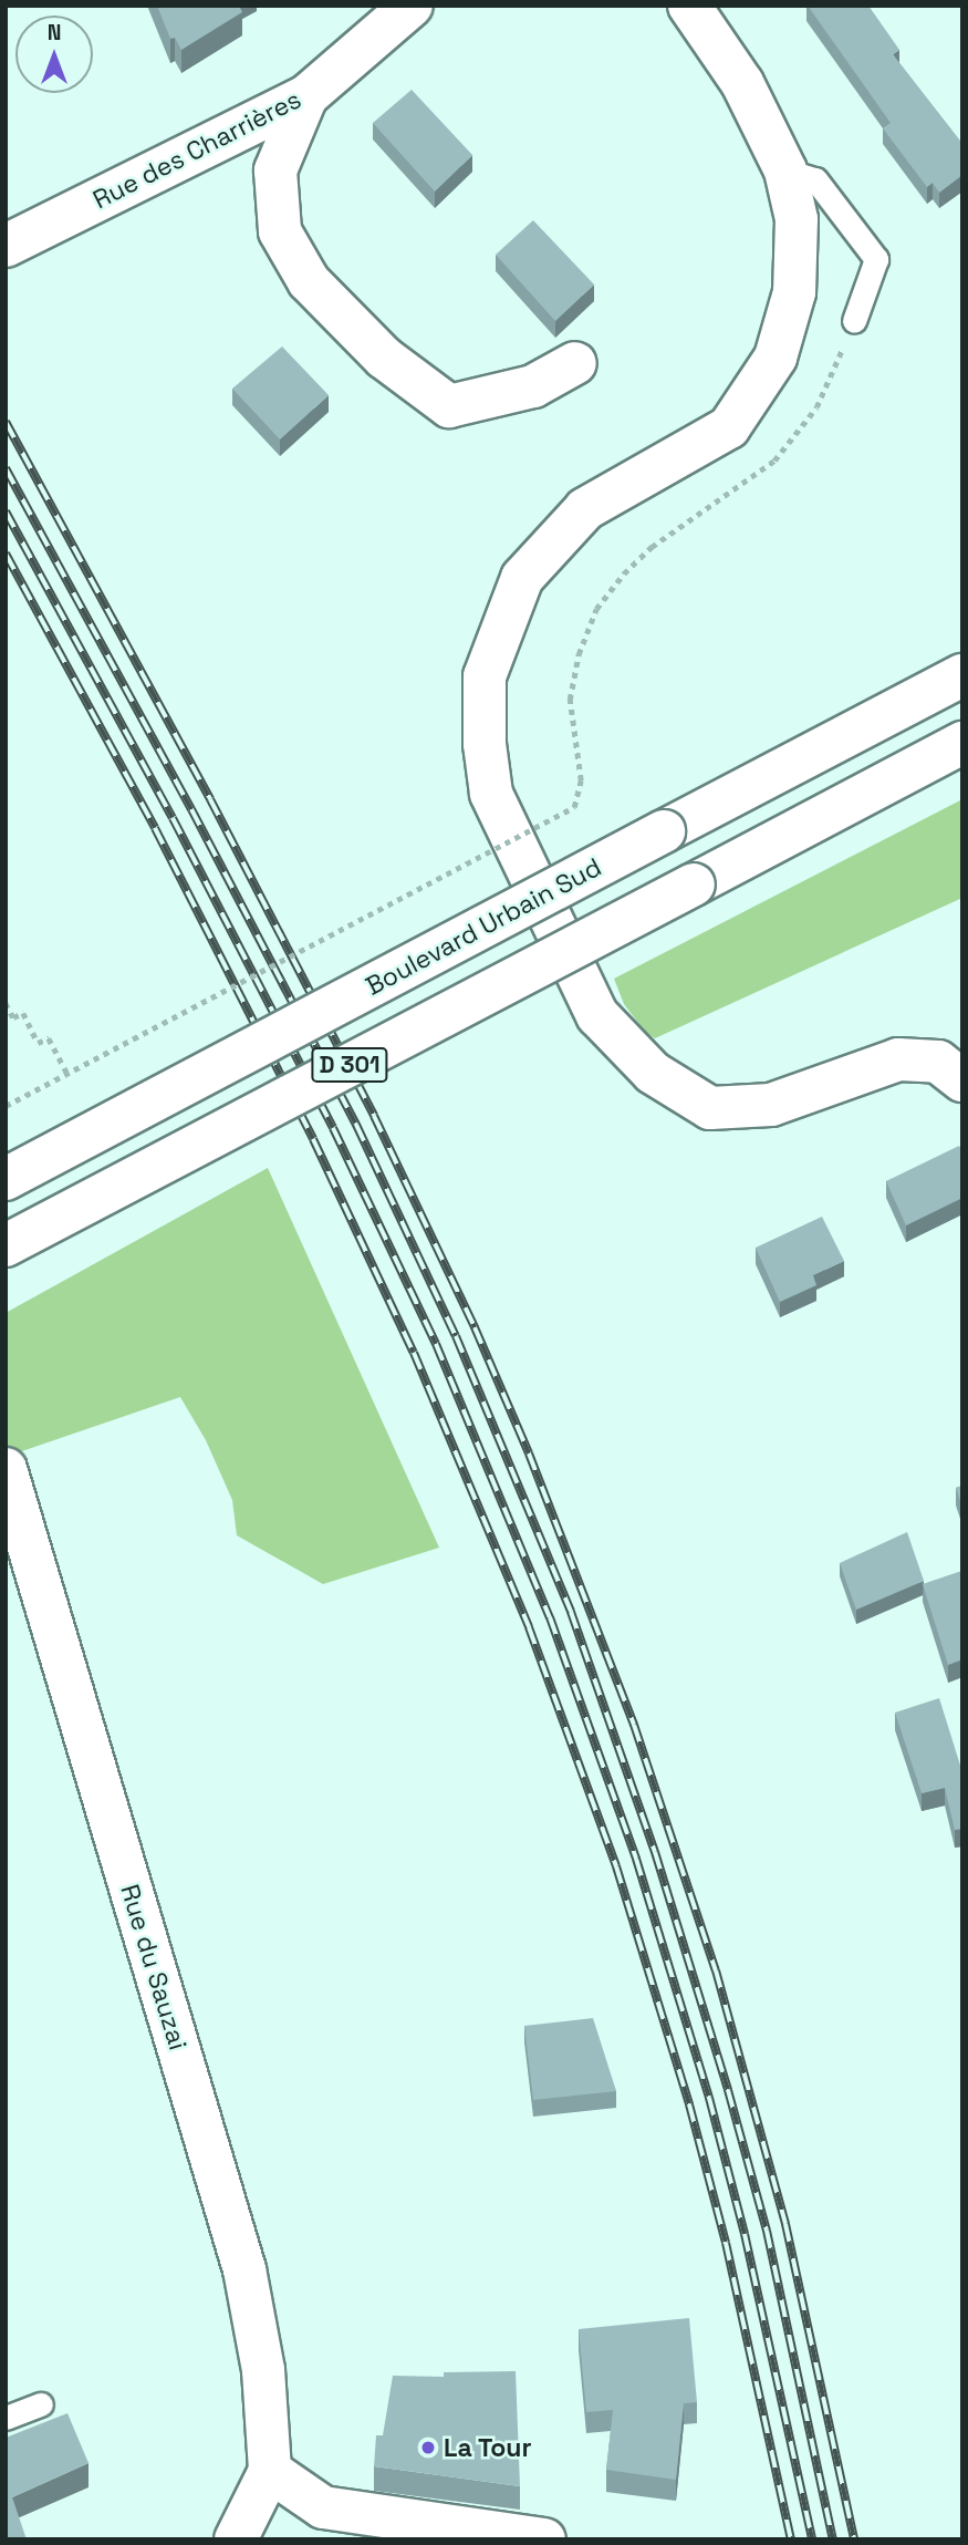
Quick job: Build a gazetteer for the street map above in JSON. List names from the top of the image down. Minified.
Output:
{"streets":{"main road":["Rue des Charrières","Boulevard Urbain Sud","D 301","Rue du Sauzai"]},"places":["La Tour"],"north":"top"}
